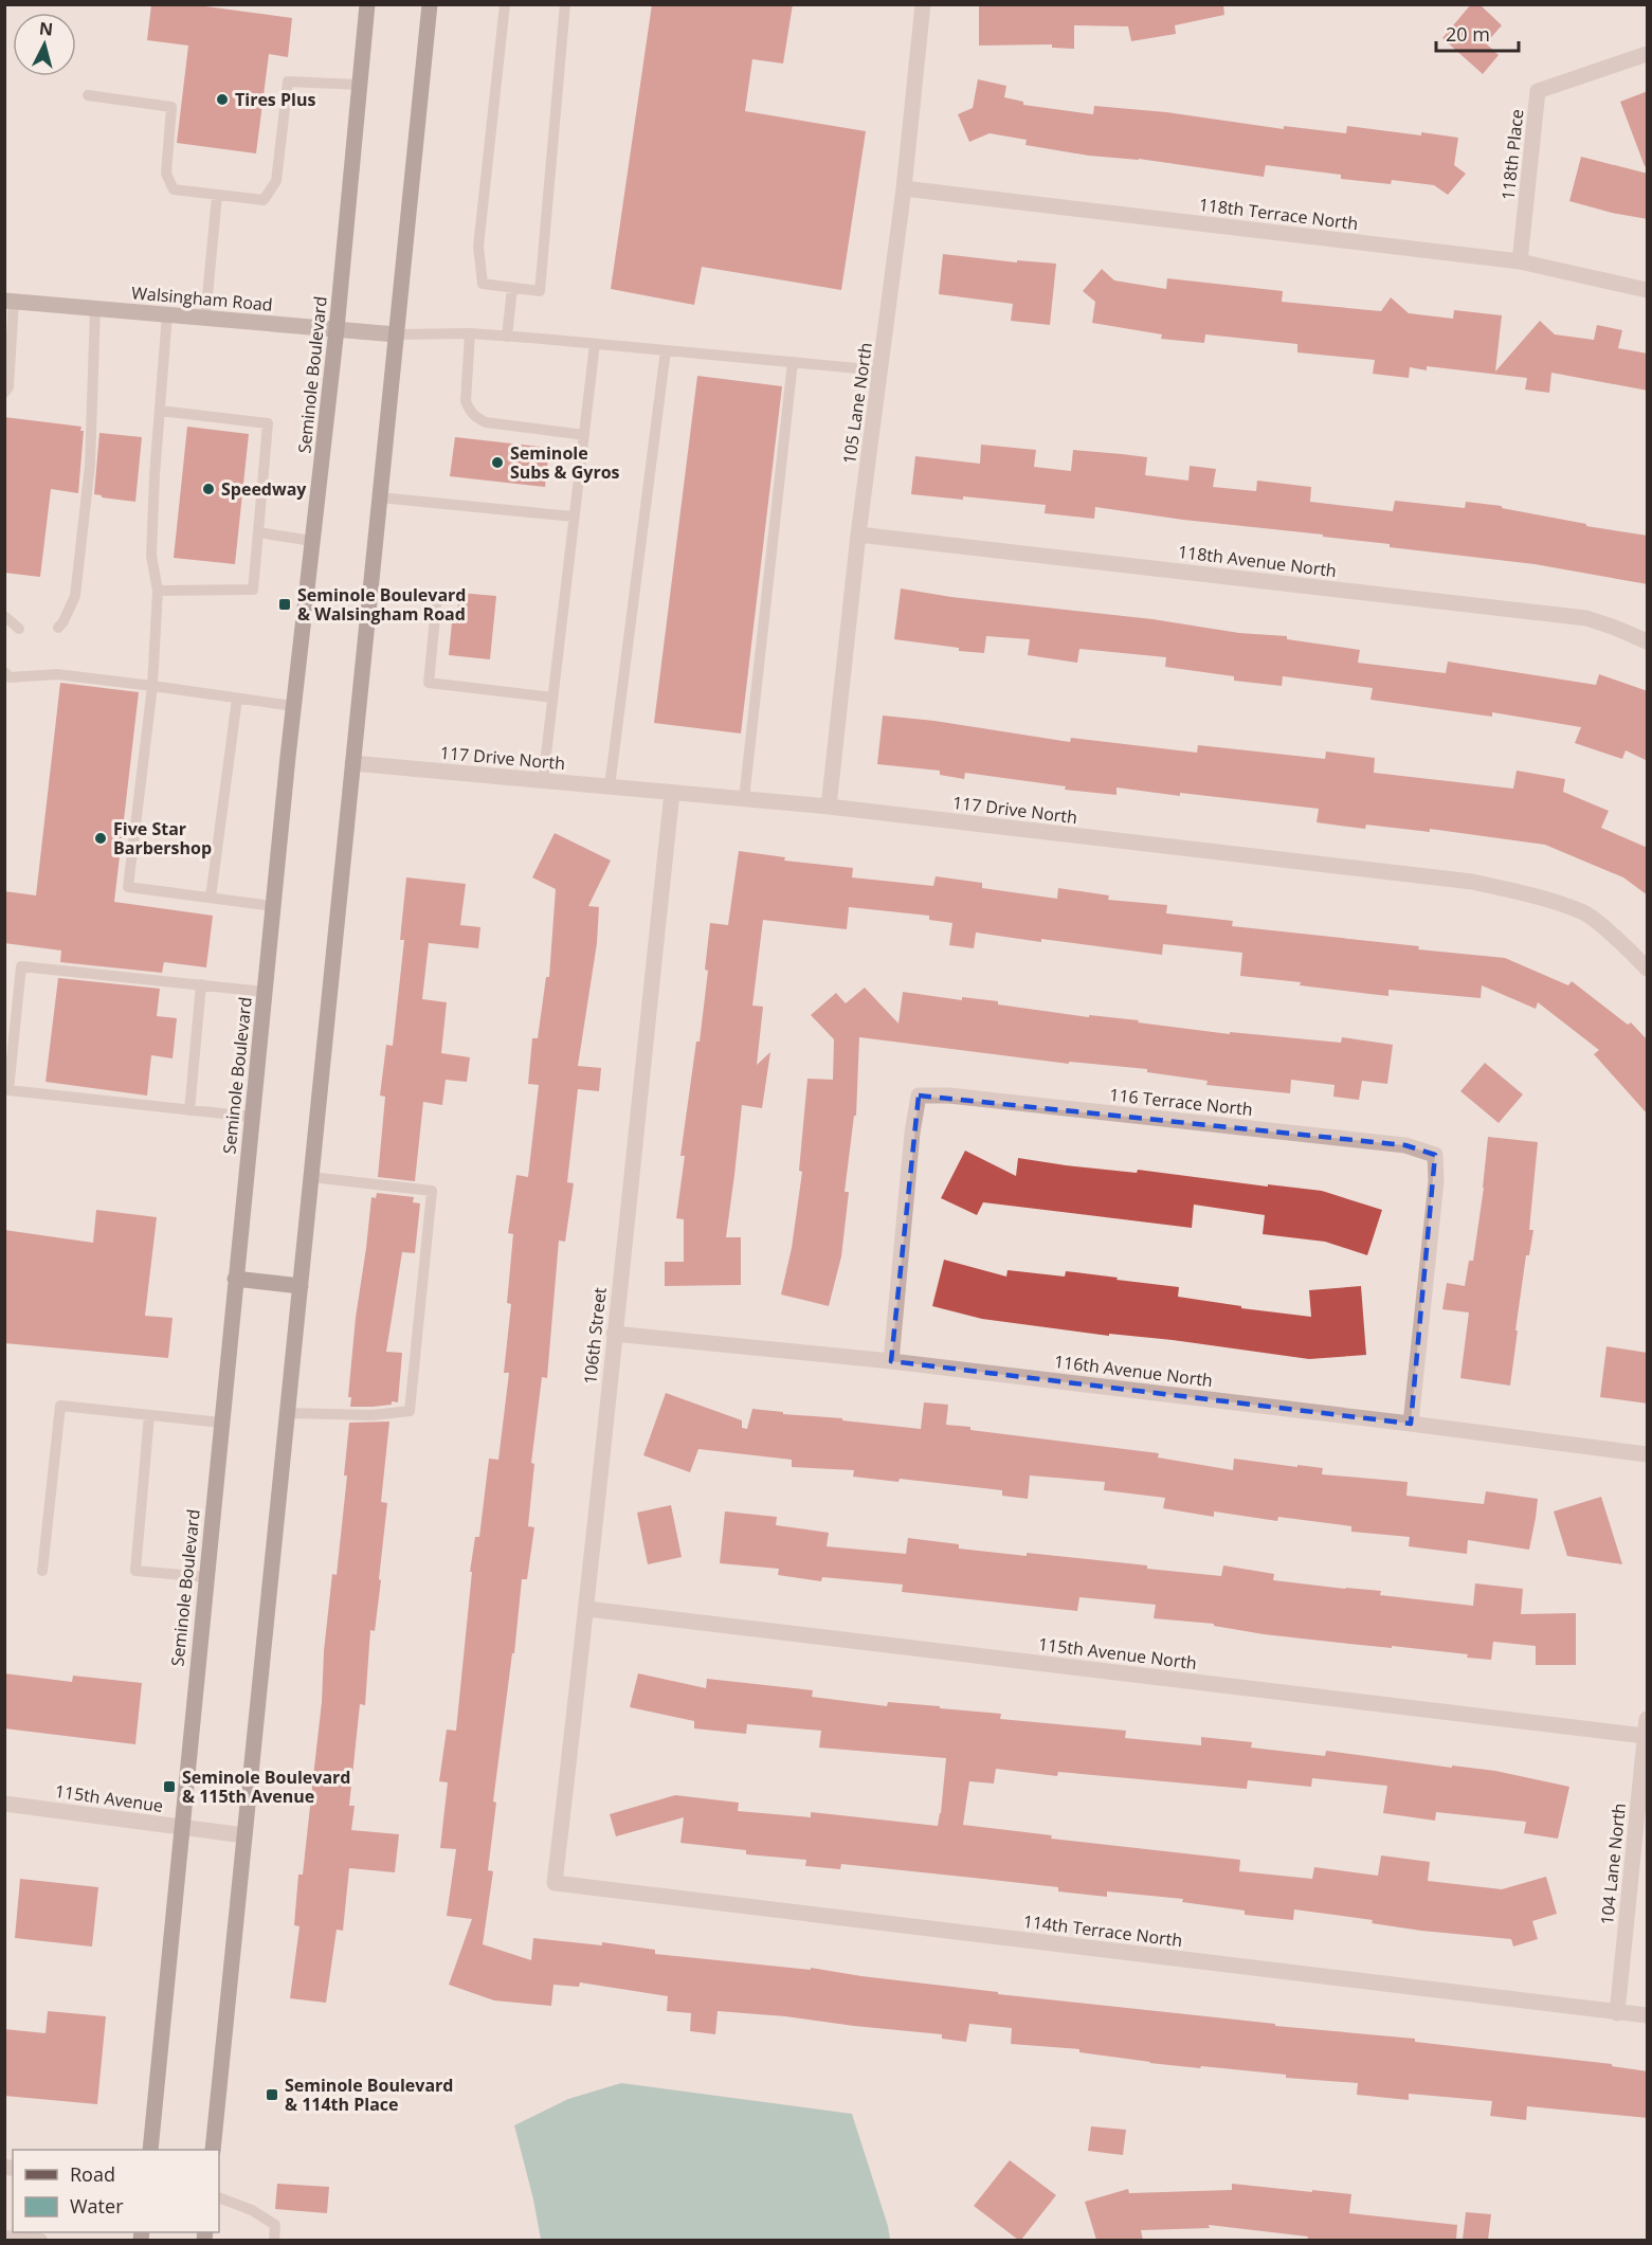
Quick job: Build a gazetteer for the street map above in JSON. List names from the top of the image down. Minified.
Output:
{"streets":{"main road":["Seminole Boulevard"],"street":["118th Place","118th Terrace North","Walsingham Road","105 Lane North","118th Avenue North","117 Drive North","116 Terrace North","106th Street","116th Avenue North","115th Avenue North","115th Avenue","104 Lane North","114th Terrace North"]},"crossings":[["118th Place","118th Terrace North"],["118th Terrace North","105 Lane North"],["Walsingham Road","Seminole Boulevard"],["Seminole Boulevard","115th Avenue"],["105 Lane North","118th Avenue North"],["105 Lane North","117 Drive North"],["117 Drive North","106th Street"],["116 Terrace North","116th Avenue North"],["106th Street","116th Avenue North"],["106th Street","115th Avenue North"],["106th Street","114th Terrace North"],["115th Avenue North","104 Lane North"],["104 Lane North","114th Terrace North"]],"places":{"other":["Tires Plus","Seminole Subs & Gyros","Speedway","Five Star Barbershop"],"transit":["Seminole Boulevard & Walsingham Road","Seminole Boulevard & 115th Avenue","Seminole Boulevard & 114th Place"]},"legend":["Road","Water"],"scale_bar":"20 m","north":"top"}
